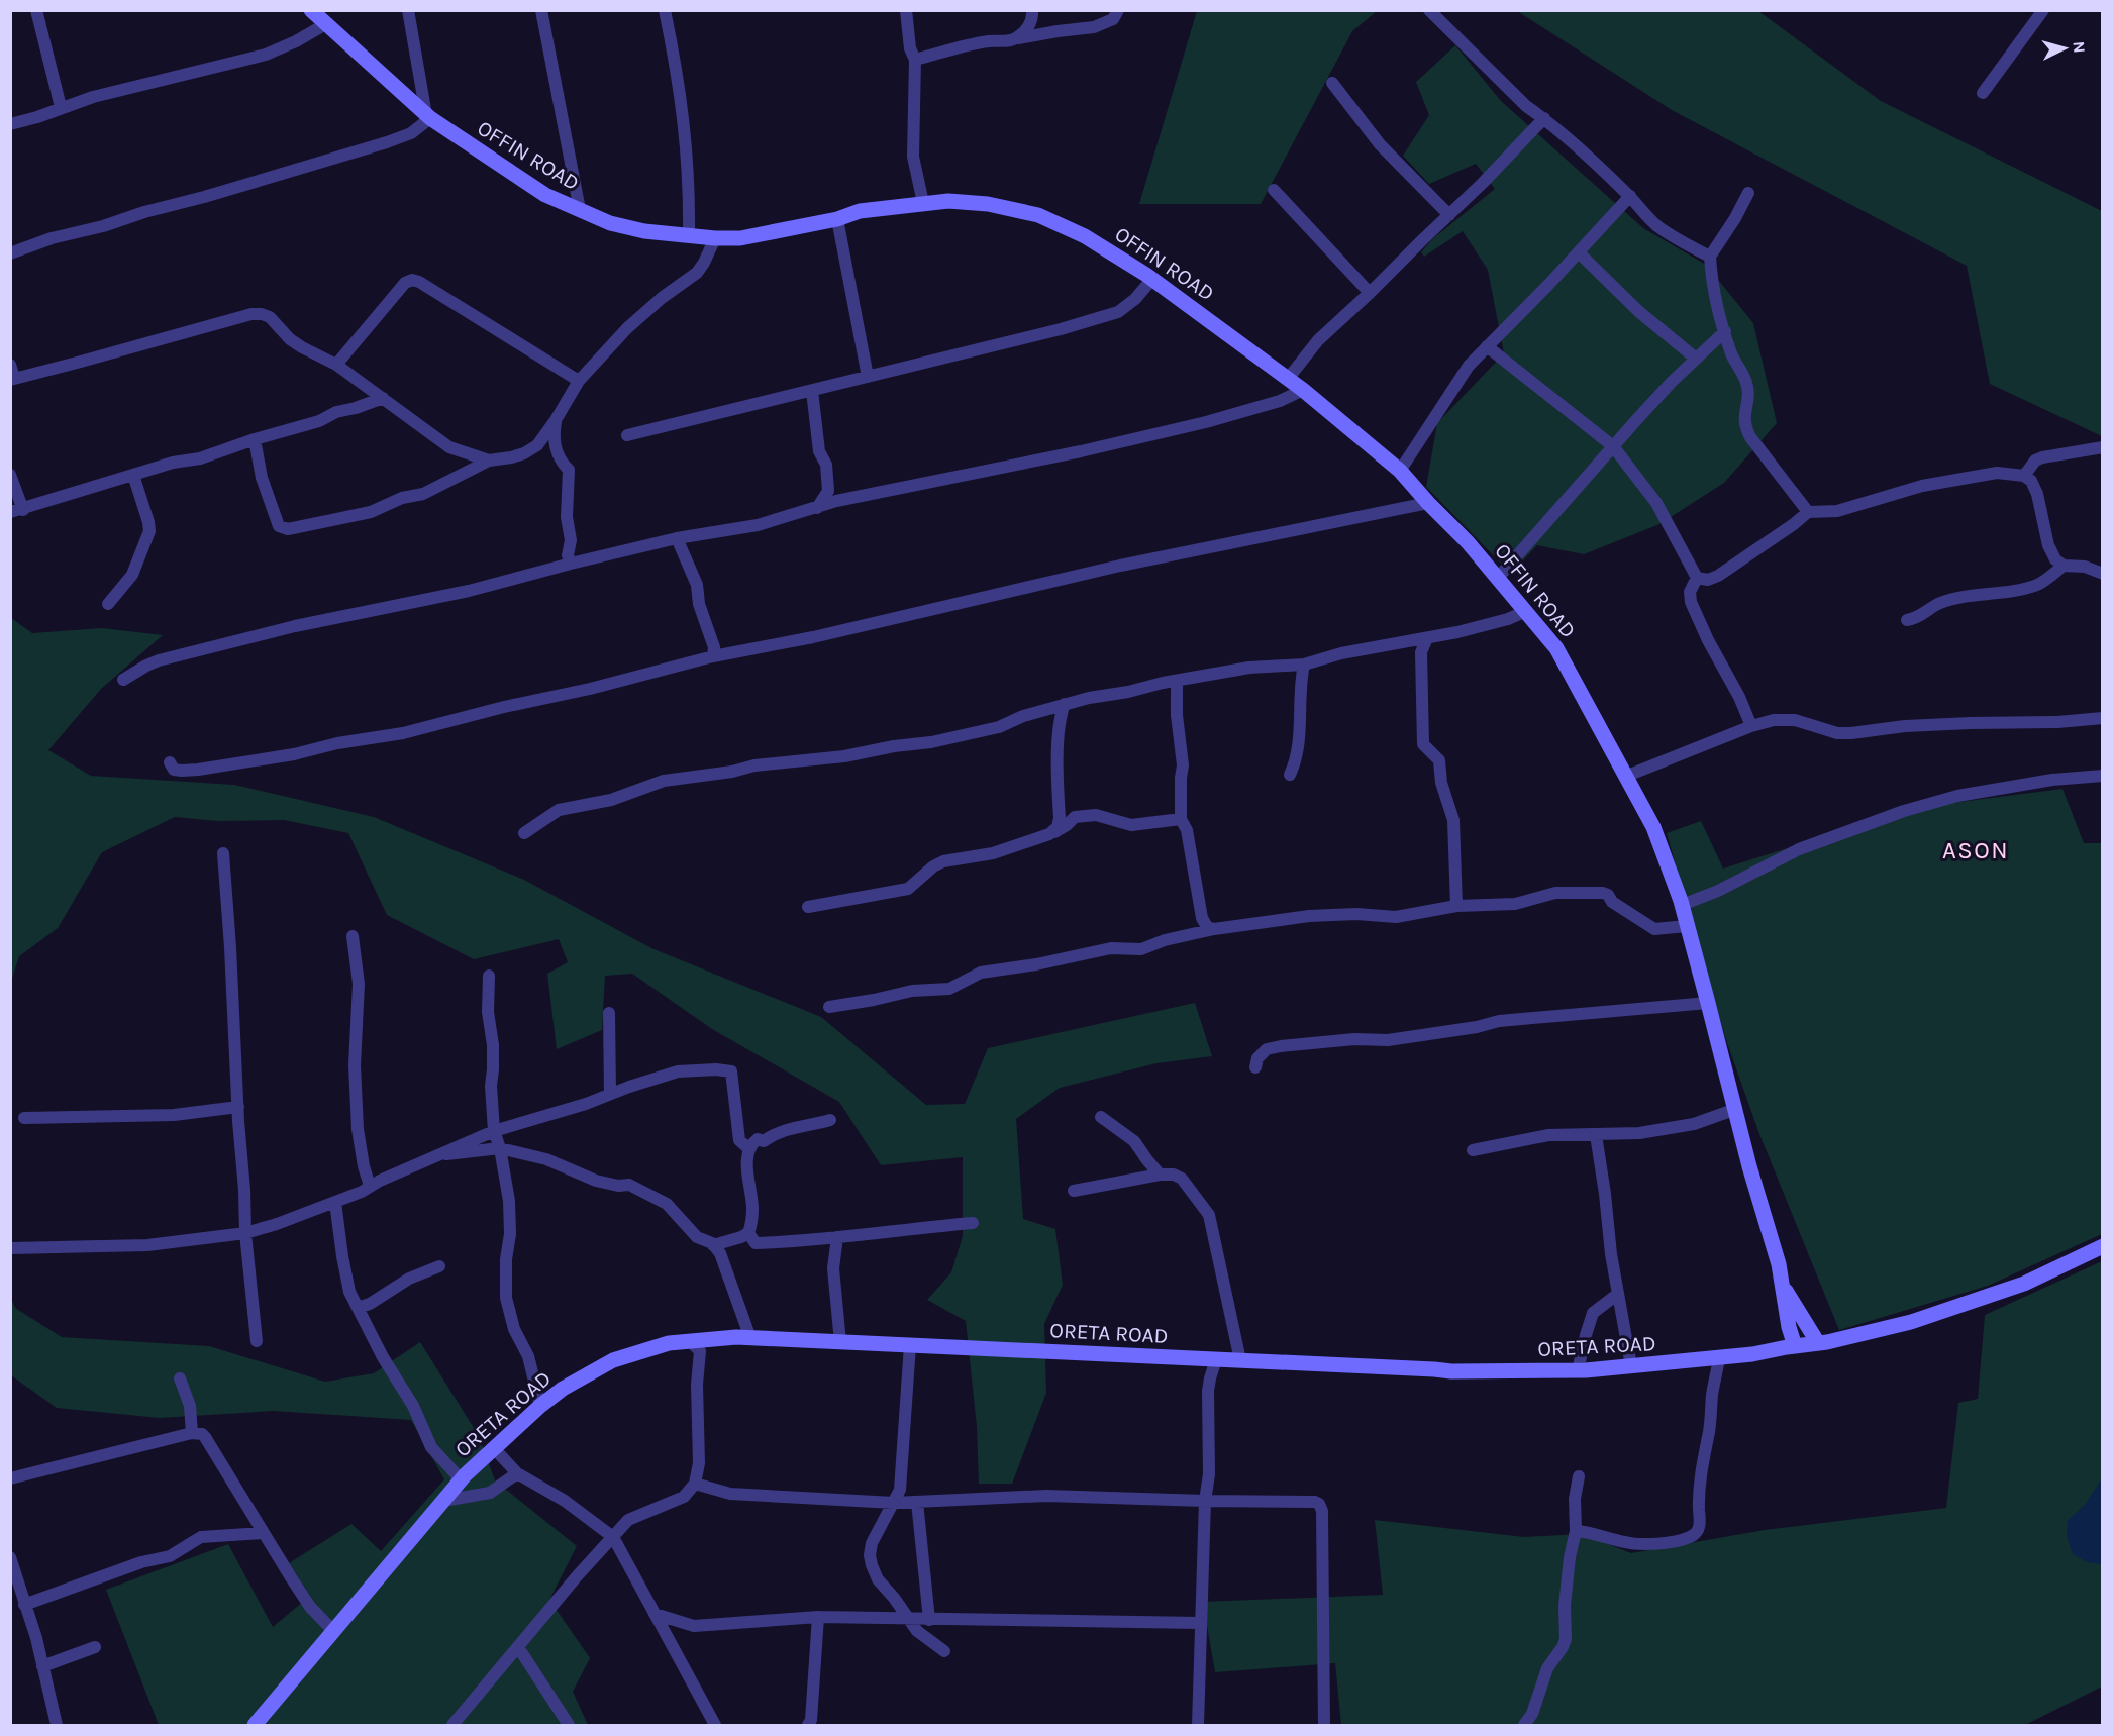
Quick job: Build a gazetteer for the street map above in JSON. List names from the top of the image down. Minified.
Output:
{"streets":{"street":["OFFIN ROAD","ORETA ROAD"]},"districts":["ASON"],"north":"right"}
